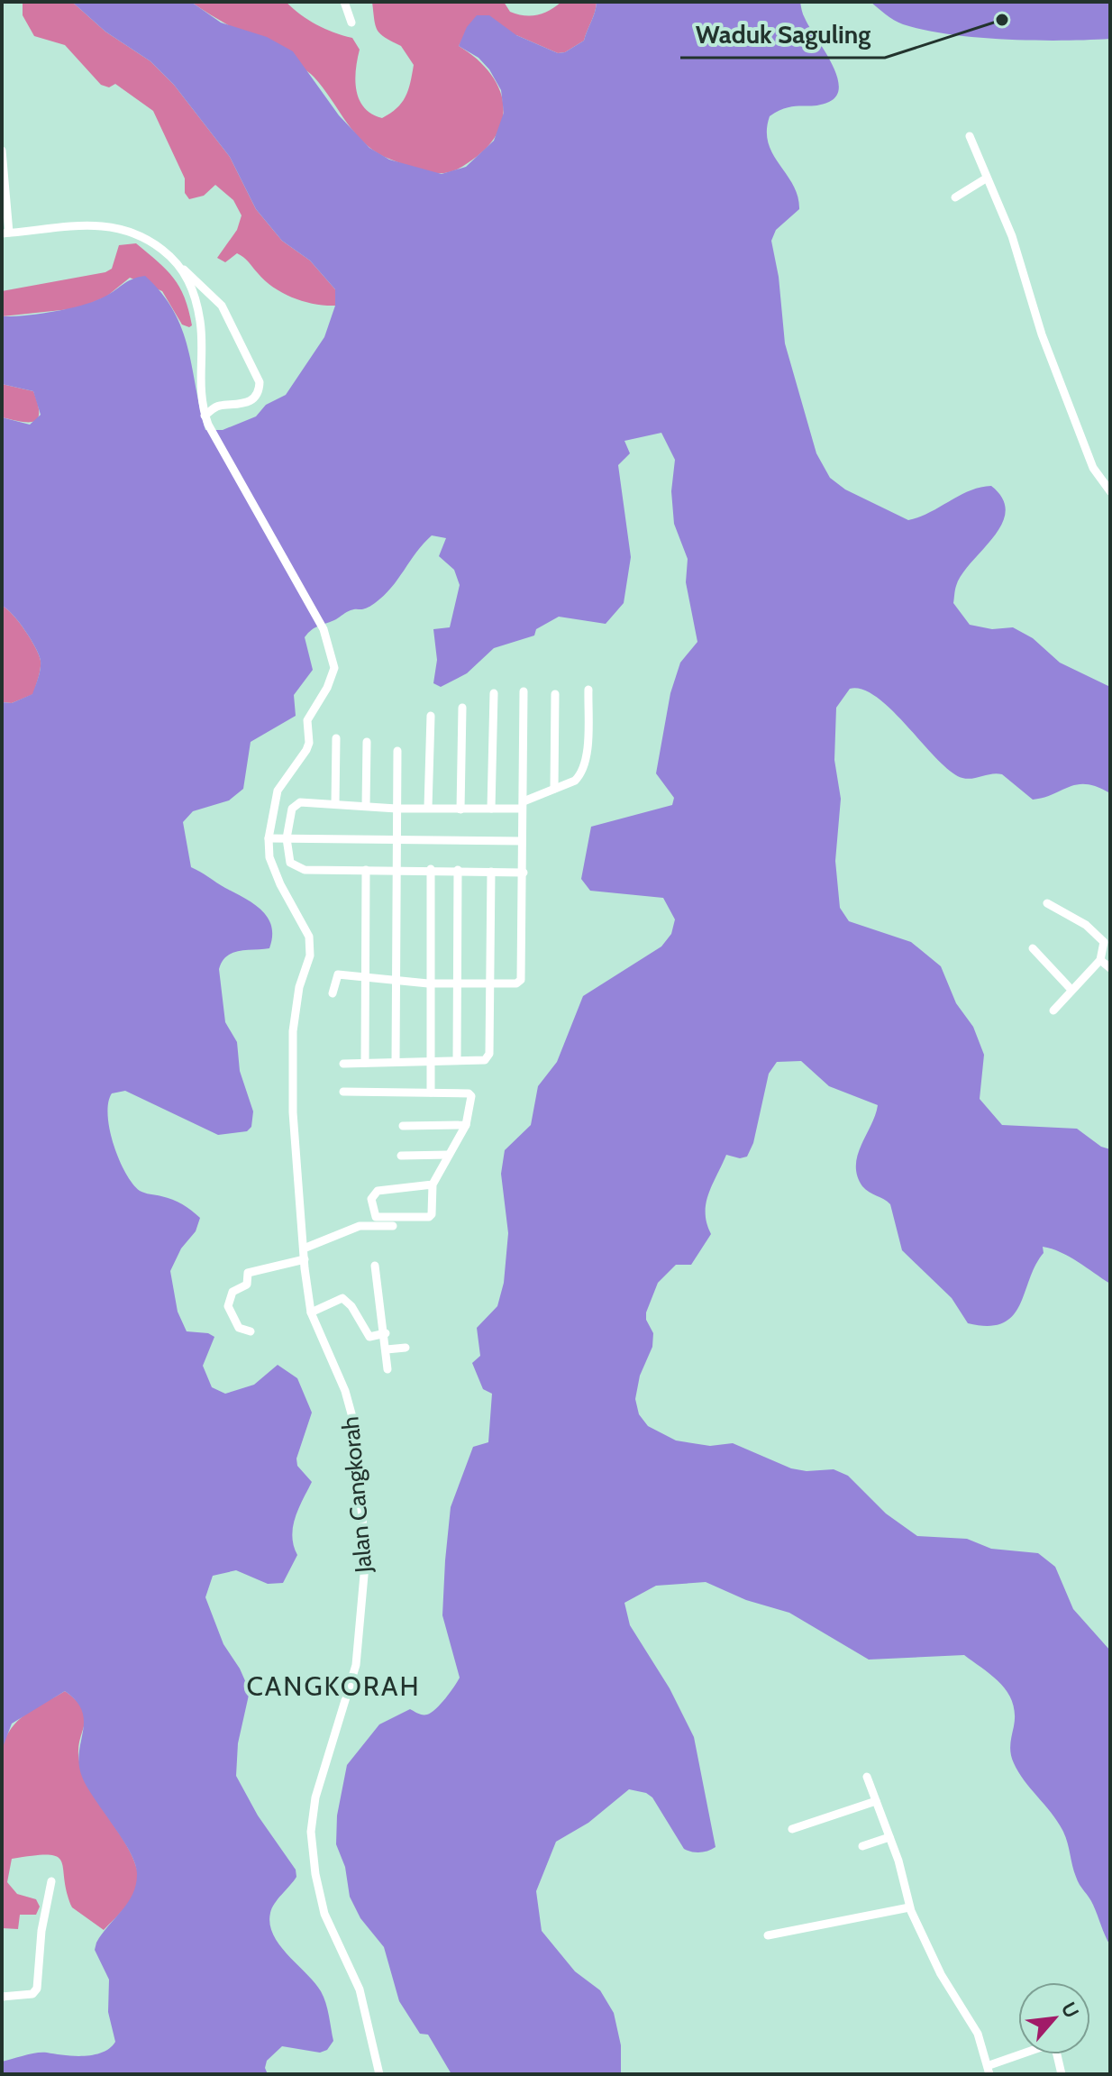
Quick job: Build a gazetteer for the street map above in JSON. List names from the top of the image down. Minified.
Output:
{"streets":{"street":["Jalan Cangkorah"]},"districts":["CANGKORAH"],"places":["Waduk Saguling"],"north":"top right"}
